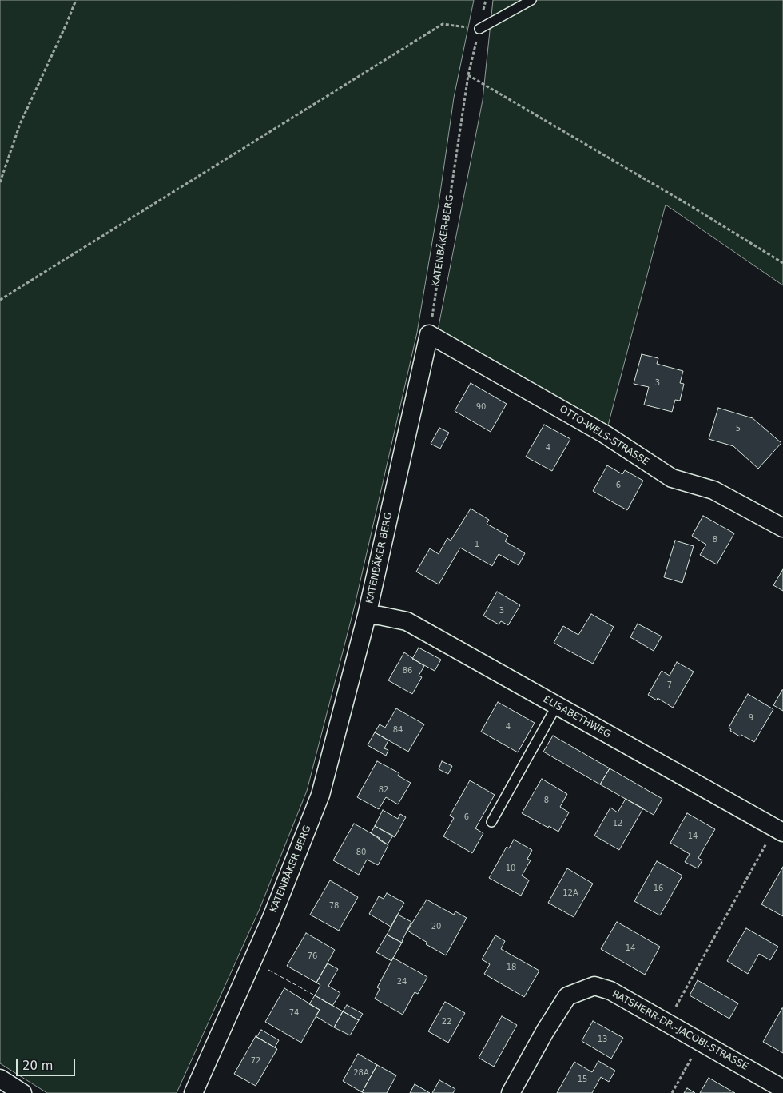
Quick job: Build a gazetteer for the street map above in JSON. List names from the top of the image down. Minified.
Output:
{"streets":{"street":["KATENBÄKER BERG","OTTO-WELS-STRASSE","ELISABETHWEG","RATSHERR-DR.-JACOBI-STRASSE"]},"crossings":[["KATENBÄKER BERG","OTTO-WELS-STRASSE"],["KATENBÄKER BERG","ELISABETHWEG"]],"house_numbers":["3","90","5","4","6","8","1","3","86","7","9","4","84","82","8","6","12","14","80","10","16","12A","78","20","14","76","18","24","74","22","13","72","28A","15"],"scale_bar":"20 m"}
